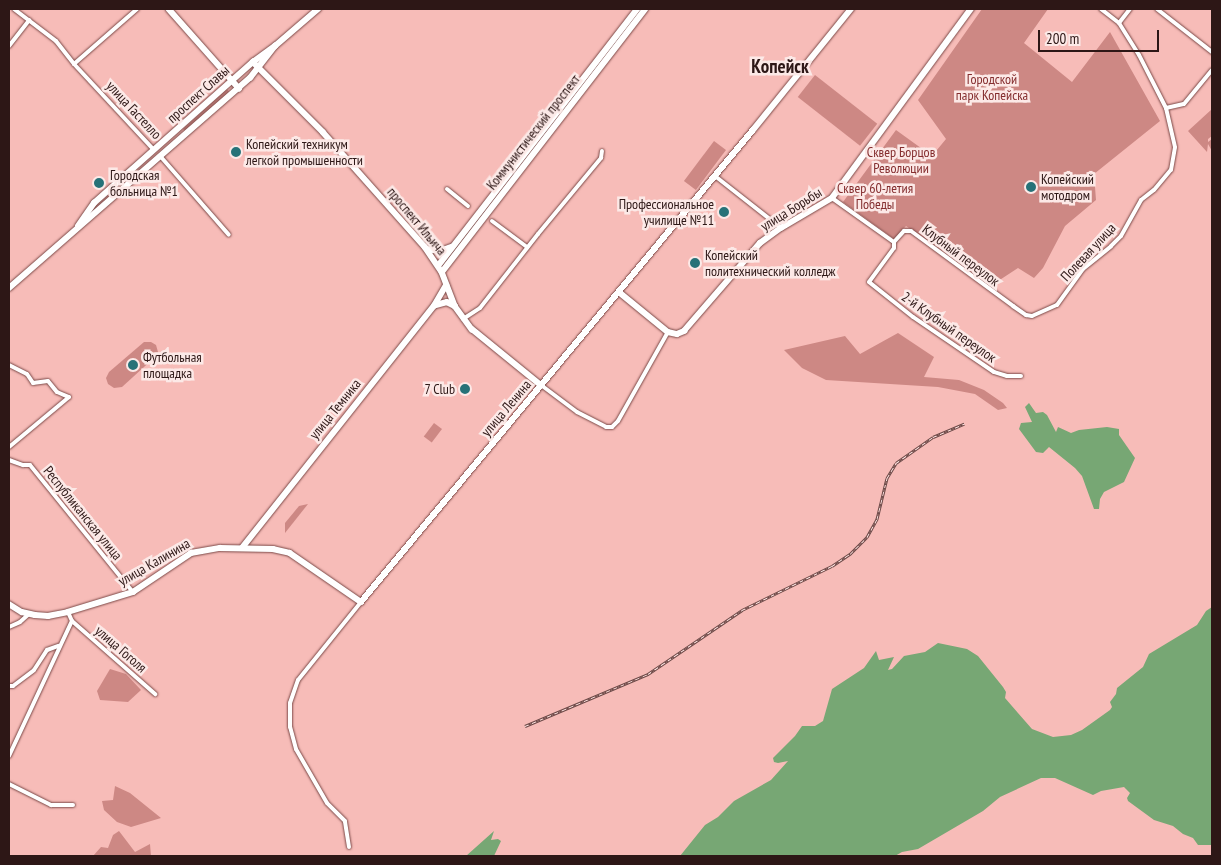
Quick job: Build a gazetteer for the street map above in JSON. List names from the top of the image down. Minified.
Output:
{"streets":{"street":["проспект Славы","улица Гастелло","Коммунистический проспект","улица Борьбы","проспект Ильича","Полевая улица","Клубный переулок","2-й Клубный переулок","улица Ленина","улица Темника","Республиканская улица","улица Калинина","улица Гоголя"]},"crossings":[["проспект Славы","улица Гастелло"],["проспект Славы","проспект Ильича"],["Коммунистический проспект","проспект Ильича"],["улица Борьбы","проспект Ильича"],["проспект Ильича","улица Ленина"],["проспект Ильича","улица Темника"],["Полевая улица","Клубный переулок"],["Клубный переулок","2-й Клубный переулок"],["улица Ленина","улица Калинина"],["улица Темника","улица Калинина"],["Республиканская улица","улица Калинина"]],"districts":["Копейск"],"parks":["Городской парк Копейска","Сквер Борцов Революции","Сквер 60-летия Победы"],"places":["Копейский техникум легкой промышенности","Городская больница №1","Копейский мотодром","Профессиональное училище №11","Копейский политехнический колледж","Футбольная площадка","7 Club"],"scale_bar":"200 m"}
